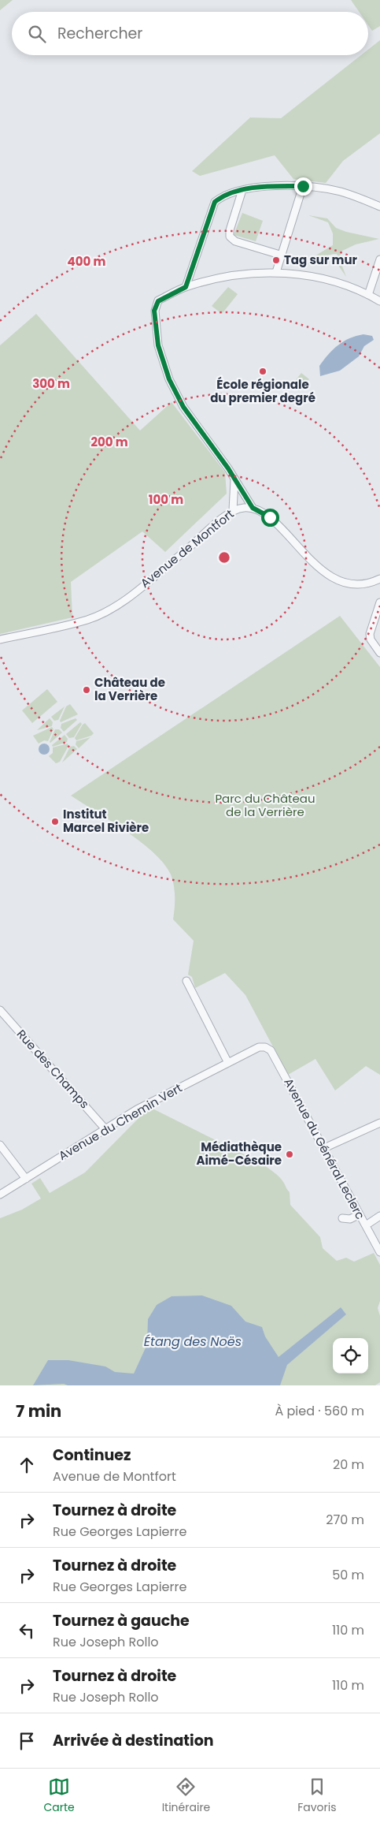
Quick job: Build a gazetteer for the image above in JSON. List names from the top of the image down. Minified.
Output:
{"streets":{"street":["Avenue de Montfort","Rue des Champs","Avenue du Chemin Vert","Avenue du Général Leclerc"]},"crossings":[["Rue des Champs","Avenue du Chemin Vert"],["Avenue du Chemin Vert","Avenue du Général Leclerc"]],"water":["Étang des Noës"],"parks":["Parc du Château de la Verrière"],"places":["Tag sur mur","École régionale du premier degré","Château de la Verrière","Institut Marcel Rivière","Médiathèque Aimé-Césaire"],"page":{"search":"Rechercher","heading":["7 min","À pied · 560 m"],"list":[["Continuez","Avenue de Montfort","20 m"],["Tournez à droite","Rue Georges Lapierre","270 m"],["Tournez à droite","Rue Georges Lapierre","50 m"],["Tournez à gauche","Rue Joseph Rollo","110 m"],["Tournez à droite","Rue Joseph Rollo","110 m"],"Arrivée à destination"],"nav":["Carte","Itinéraire","Favoris"]},"rings":["400 m","300 m","200 m","100 m"]}
